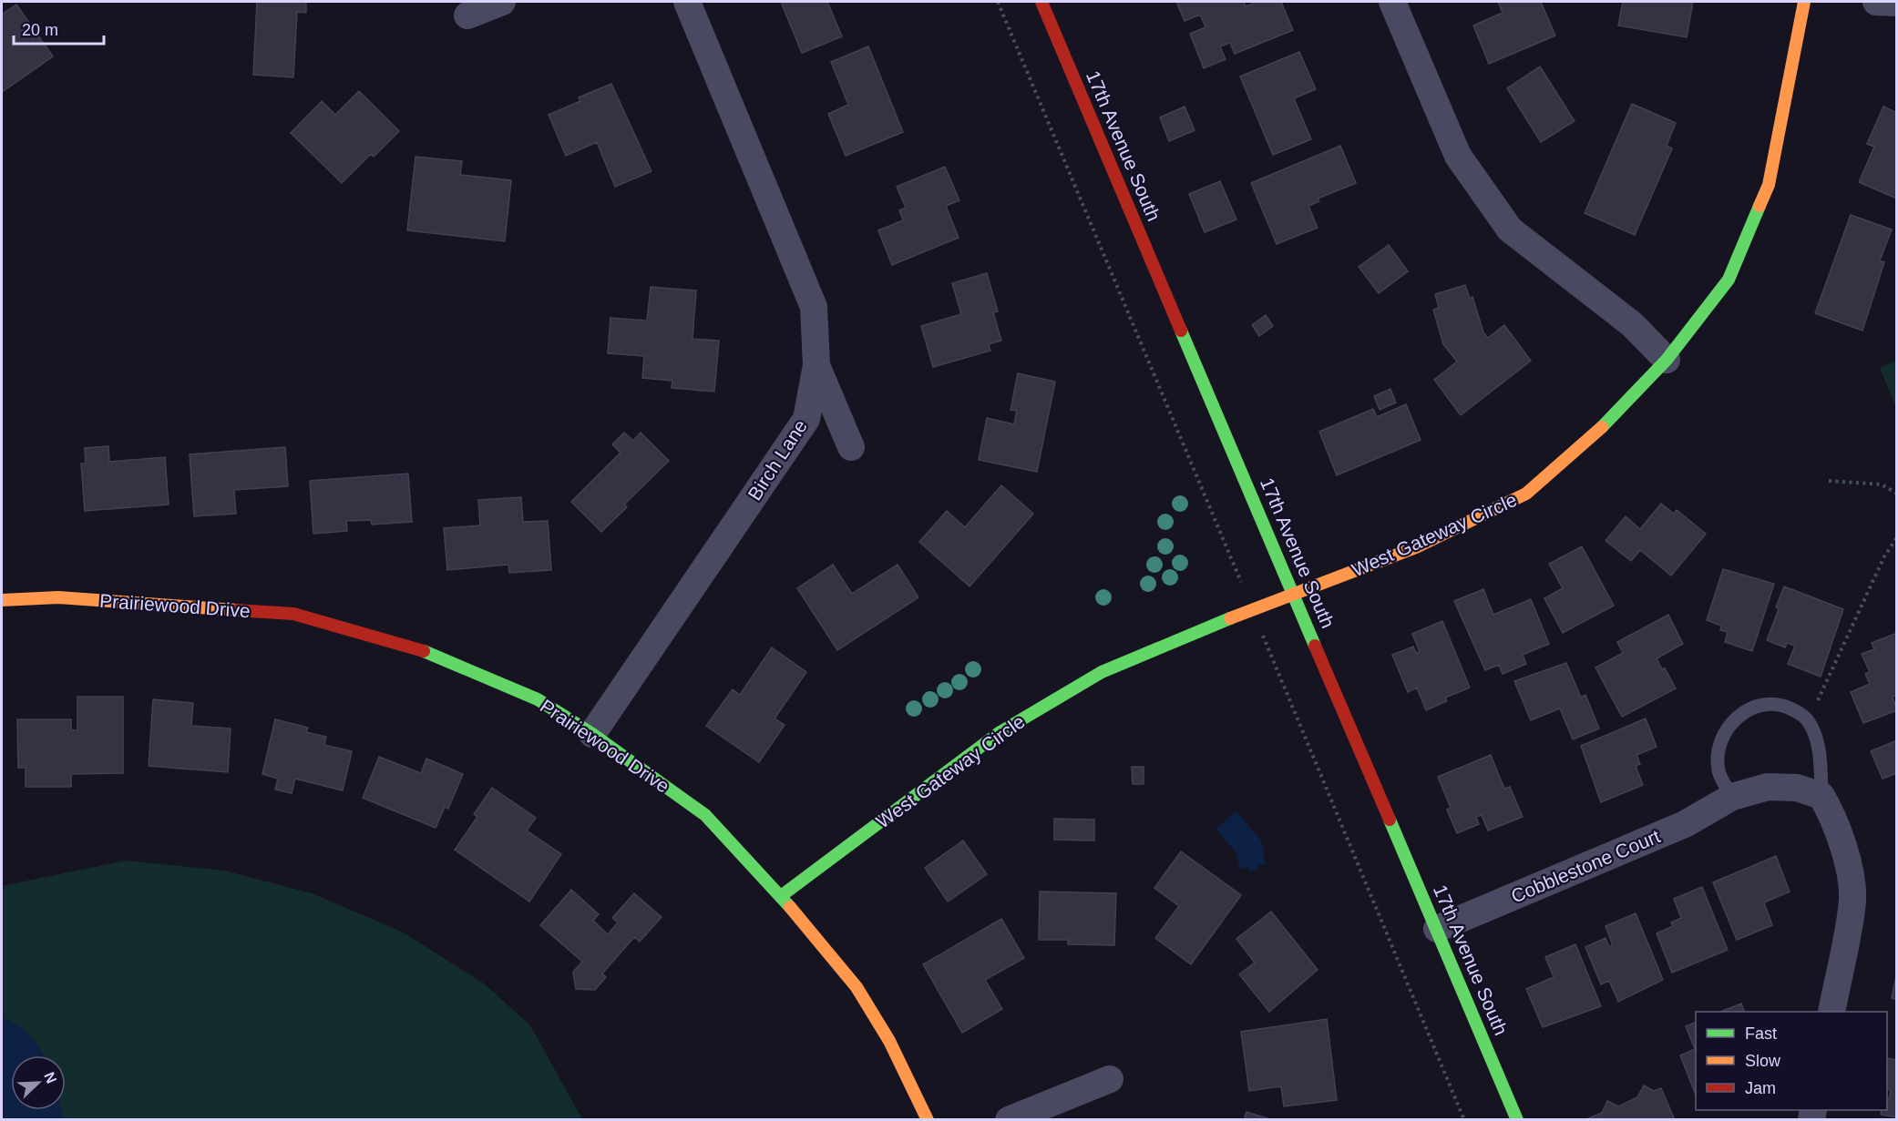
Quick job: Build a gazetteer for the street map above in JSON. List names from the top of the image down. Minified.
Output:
{"streets":{"street":["17th Avenue South","Birch Lane","West Gateway Circle","Prairiewood Drive","Cobblestone Court"]},"crossings":[["17th Avenue South","West Gateway Circle"],["17th Avenue South","Cobblestone Court"],["Birch Lane","Prairiewood Drive"],["West Gateway Circle","Prairiewood Drive"]],"legend":["Fast","Slow","Jam"],"scale_bar":"20 m","north":"top right"}
